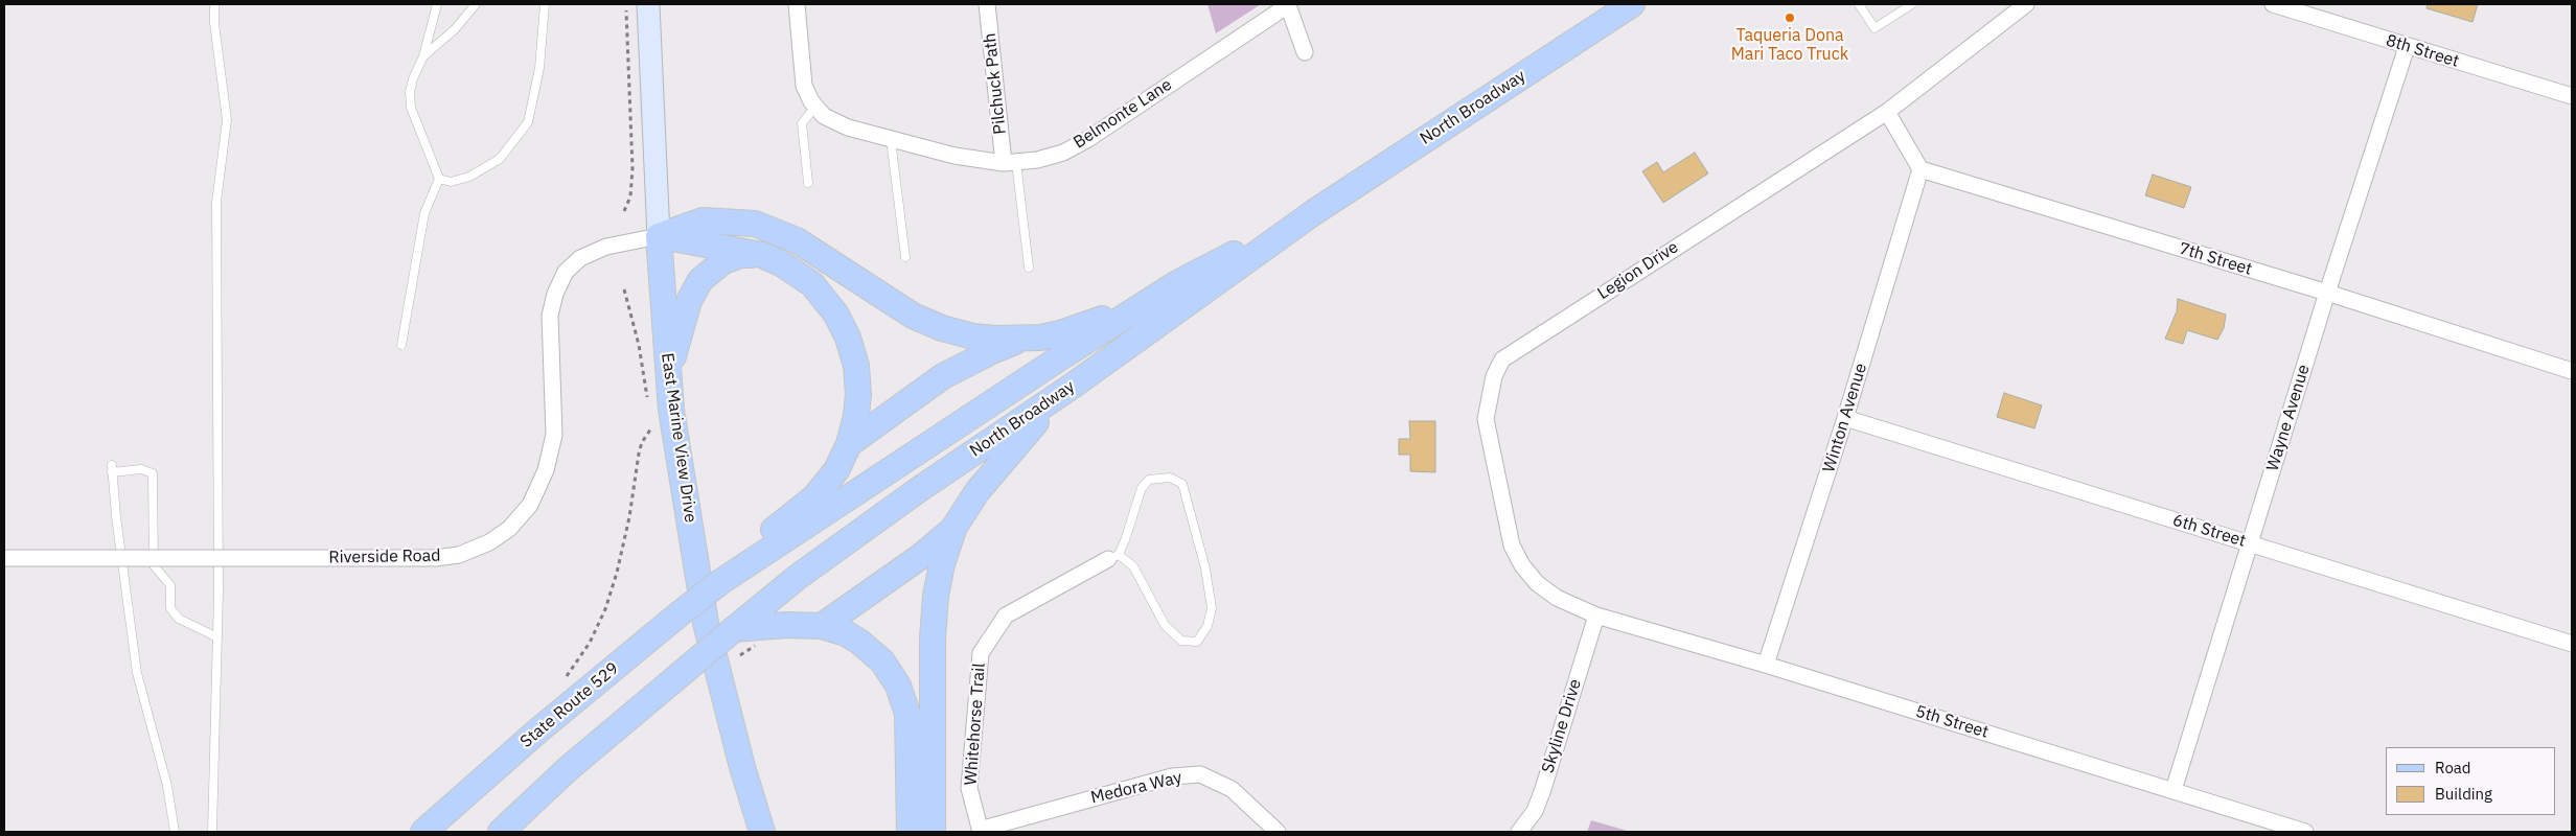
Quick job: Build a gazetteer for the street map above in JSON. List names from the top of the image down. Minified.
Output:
{"streets":{"main road":["North Broadway","East Marine View Drive","State Route 529"],"street":["8th Street","Pilchuck Path","Belmonte Lane","7th Street","Legion Drive","Winton Avenue","Wayne Avenue","6th Street","Riverside Road","5th Street","Whitehorse Trail","Skyline Drive","Medora Way"]},"crossings":[["8th Street","Wayne Avenue"],["Pilchuck Path","Belmonte Lane"],["North Broadway","State Route 529"],["7th Street","Winton Avenue"],["7th Street","Wayne Avenue"],["Legion Drive","5th Street"],["Legion Drive","Skyline Drive"],["Winton Avenue","6th Street"],["Winton Avenue","5th Street"],["Wayne Avenue","6th Street"],["Wayne Avenue","5th Street"],["East Marine View Drive","Riverside Road"],["5th Street","Skyline Drive"],["Whitehorse Trail","Medora Way"]],"places":["Taqueria Dona Mari Taco Truck"],"legend":["Road","Building"]}
